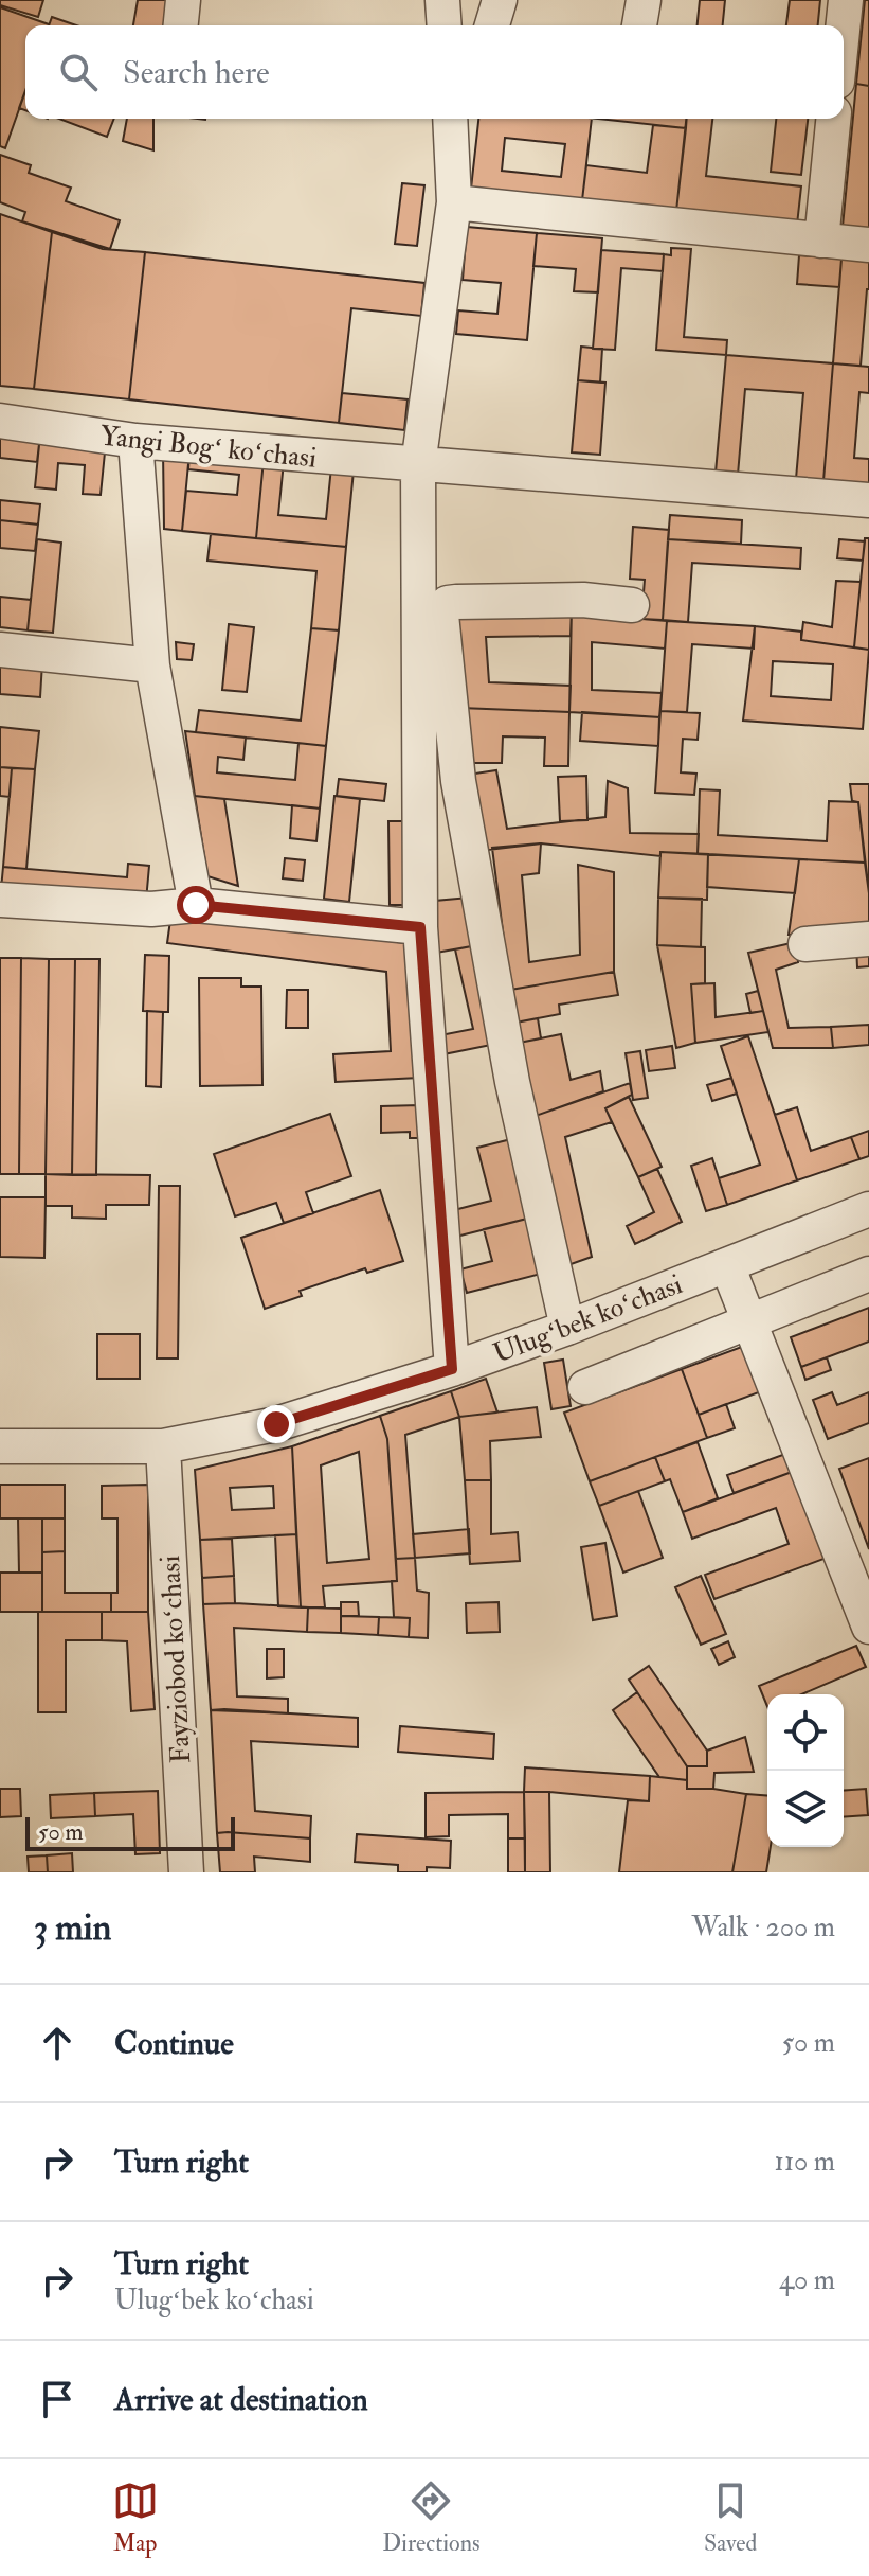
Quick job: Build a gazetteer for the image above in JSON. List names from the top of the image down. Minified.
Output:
{"streets":{"street":["Yangi Bogʻ koʻchasi","Ulugʻbek koʻchasi","Fayziobod koʻchasi"]},"crossings":[["Ulugʻbek koʻchasi","Fayziobod koʻchasi"]],"scale_bar":"50 m","page":{"search":"Search here","scale":"50 m","heading":["3 min","Walk · 200 m"],"list":[["Continue","50 m"],["Turn right","110 m"],["Turn right","Ulugʻbek koʻchasi","40 m"],"Arrive at destination"],"nav":["Map","Directions","Saved"]}}
